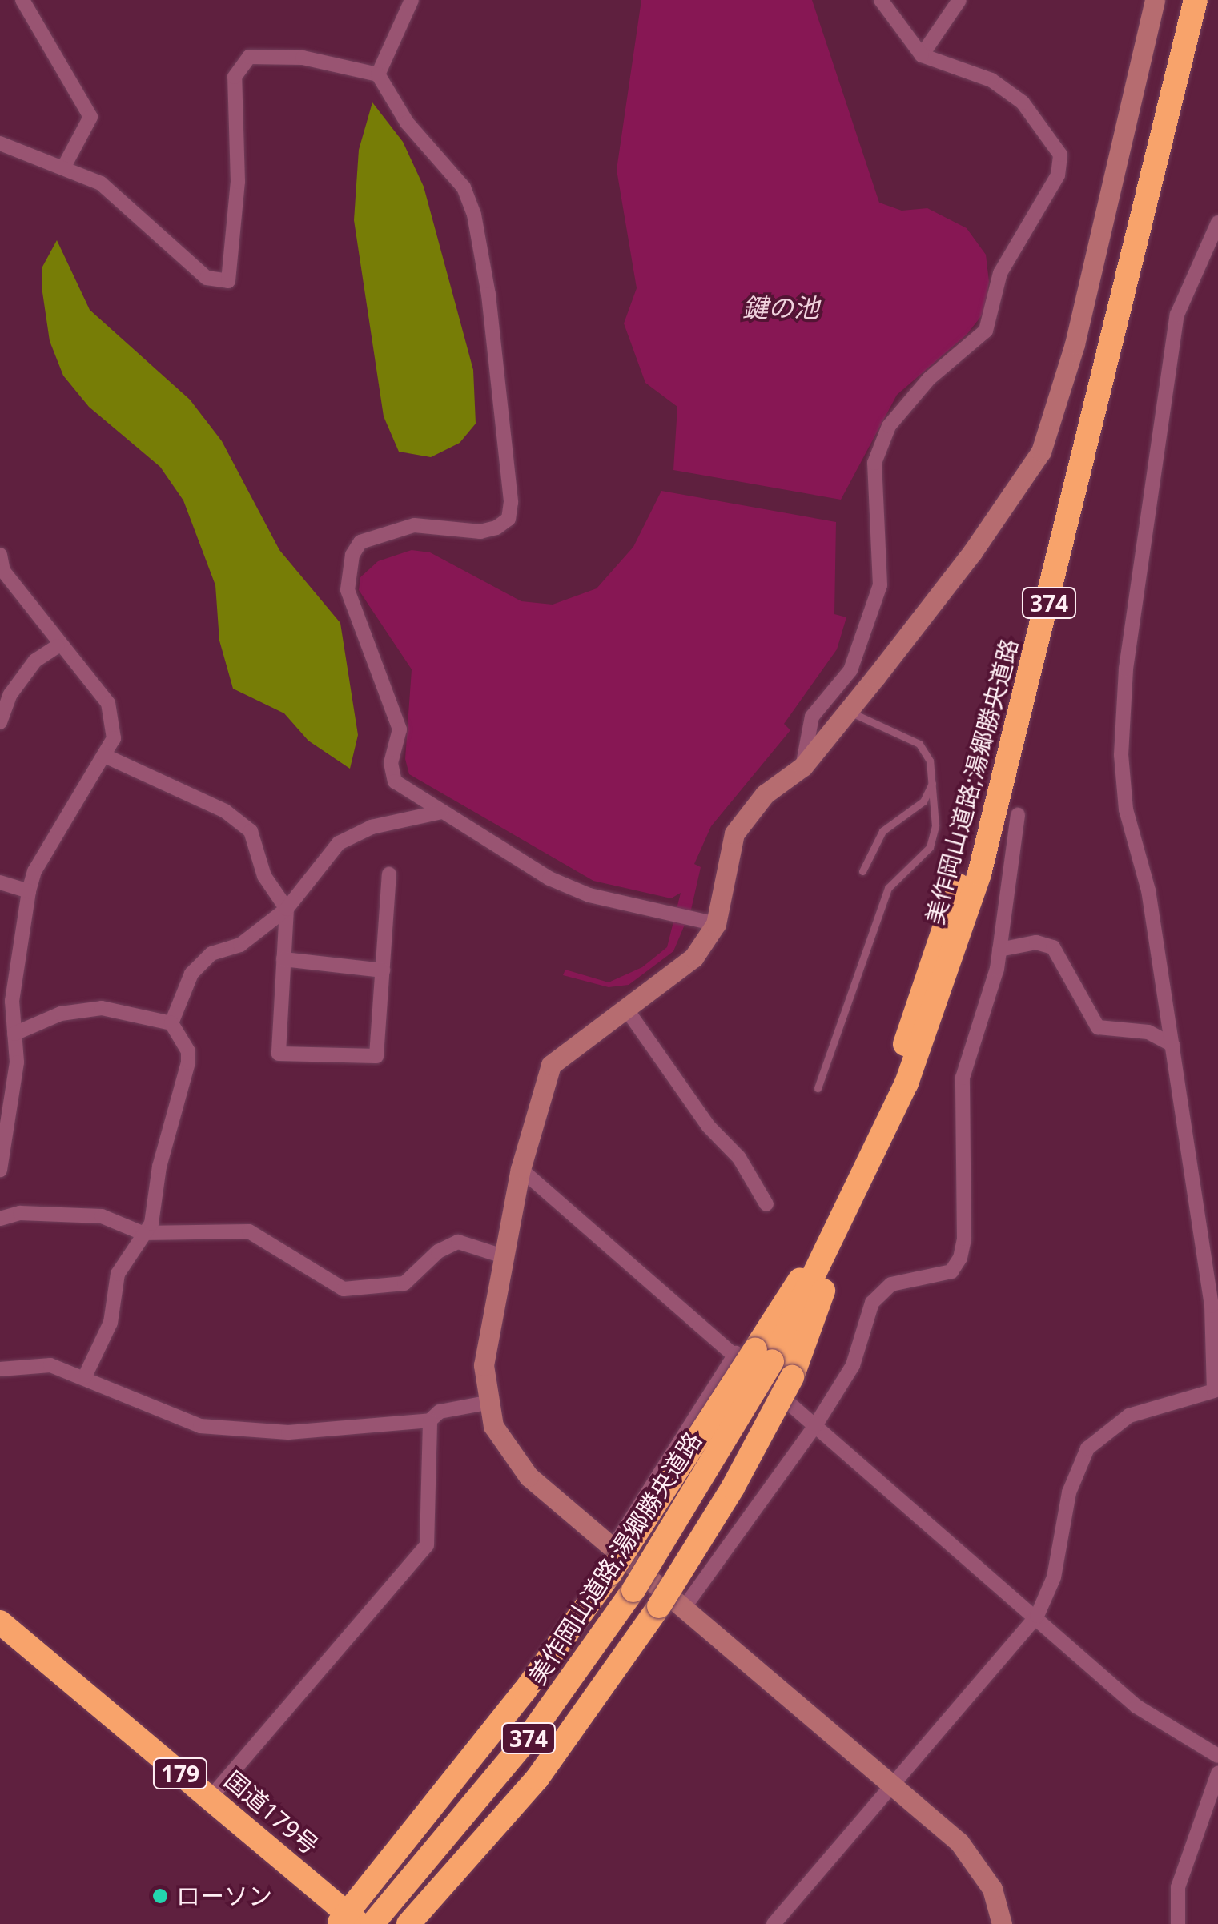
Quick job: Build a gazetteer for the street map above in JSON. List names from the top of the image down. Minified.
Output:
{"streets":{"highway":["374","美作岡山道路;湯郷勝央道路","179","国道179号"]},"water":["鍵の池"],"places":["ローソン"]}
